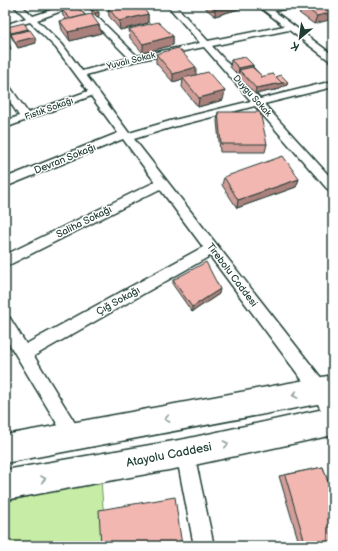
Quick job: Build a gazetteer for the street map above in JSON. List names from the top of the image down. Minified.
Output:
{"streets":{"main road":["Atayolu Caddesi"],"street":["Yuvalı Sokak","Duygu Sokak","Fıstık Sokağı","Devran Sokağı","Saliha Sokağı","Tirebolu Caddesi","Çığ Sokağı"]},"crossings":[["Yuvalı Sokak","Duygu Sokak"],["Yuvalı Sokak","Tirebolu Caddesi"],["Duygu Sokak","Devran Sokağı"],["Fıstık Sokağı","Tirebolu Caddesi"],["Devran Sokağı","Tirebolu Caddesi"],["Saliha Sokağı","Tirebolu Caddesi"],["Tirebolu Caddesi","Çığ Sokağı"]],"north":"bottom left"}
